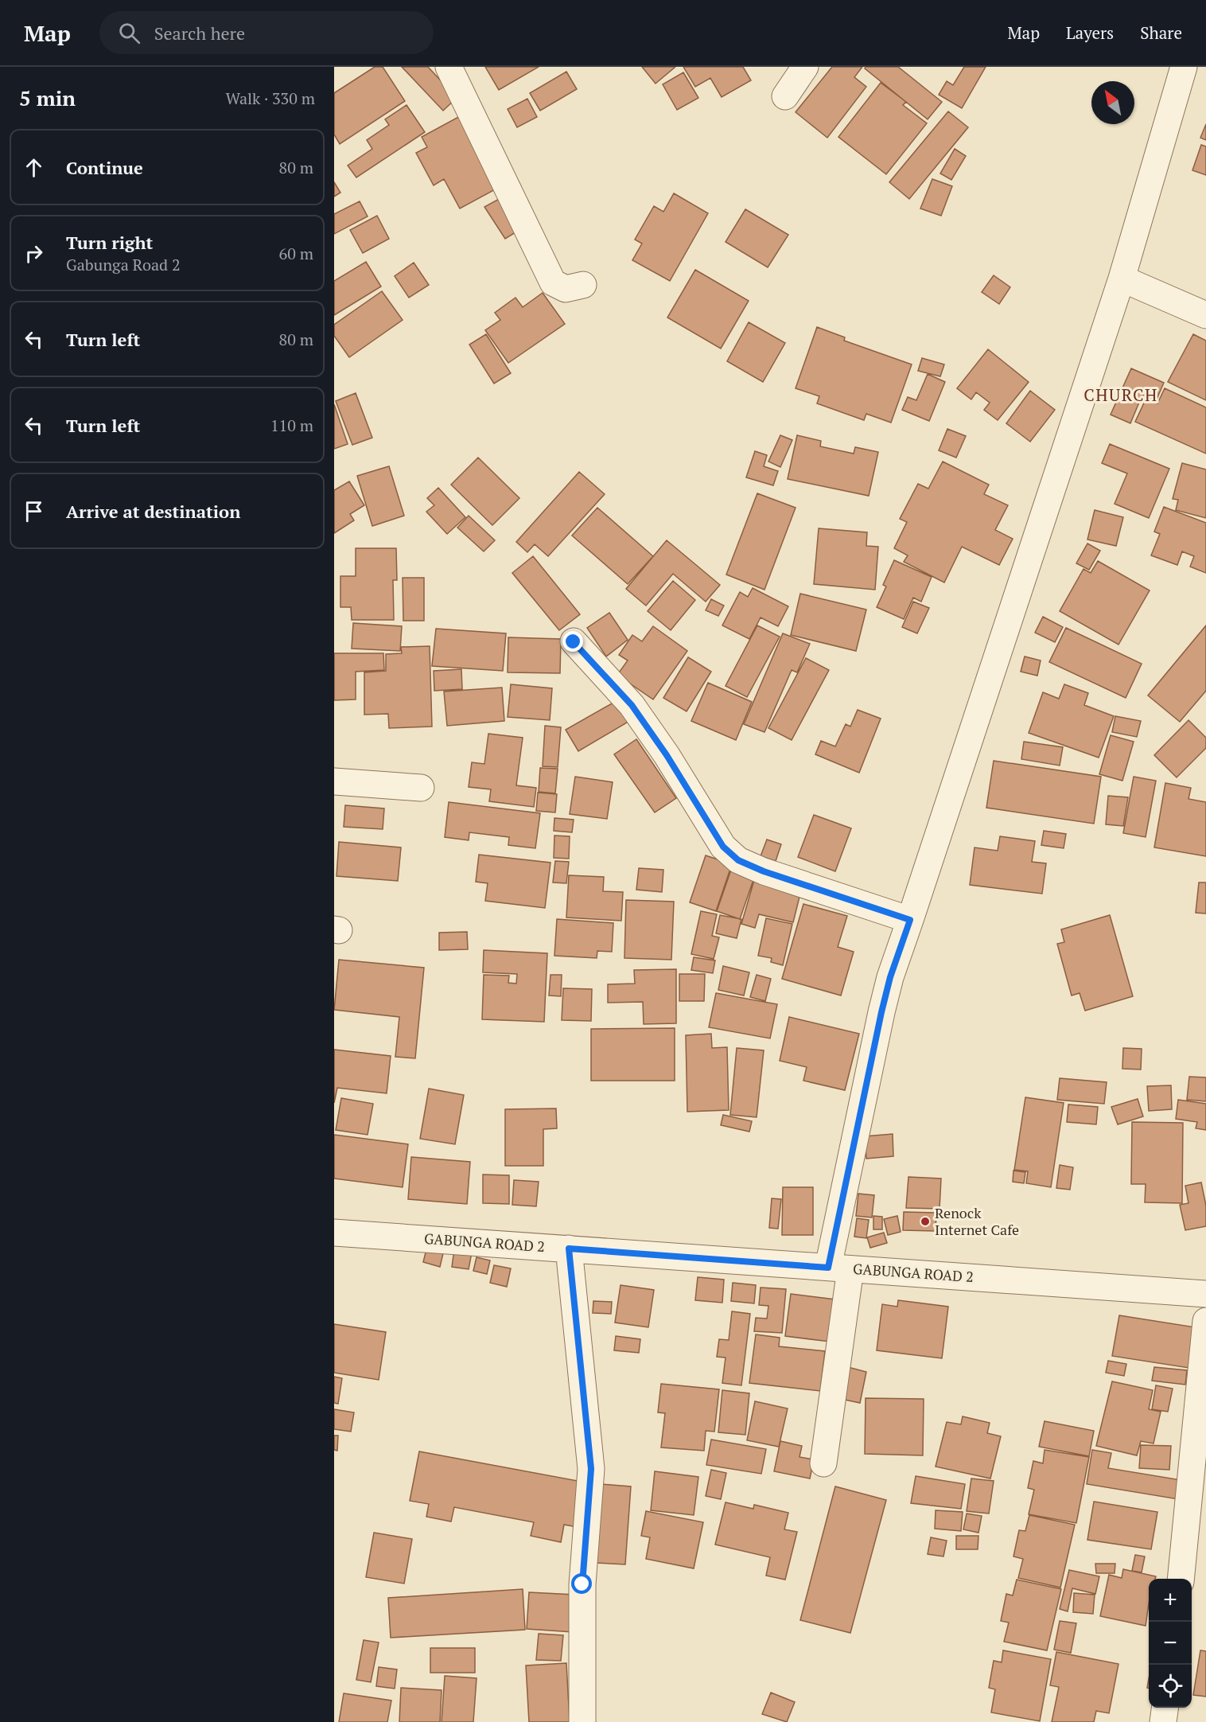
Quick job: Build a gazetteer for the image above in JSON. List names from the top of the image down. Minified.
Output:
{"streets":{"street":["GABUNGA ROAD 2"]},"districts":["CHURCH"],"places":["Renock Internet Cafe"],"north":"top left","page":{"header":"Map","search":"Search here","nav":["Map","Layers","Share"],"heading":["5 min","Walk · 330 m"],"list":[["Continue","80 m"],["Turn right","Gabunga Road 2","60 m"],["Turn left","80 m"],["Turn left","110 m"],"Arrive at destination"],"map_buttons":["+","−"]}}
